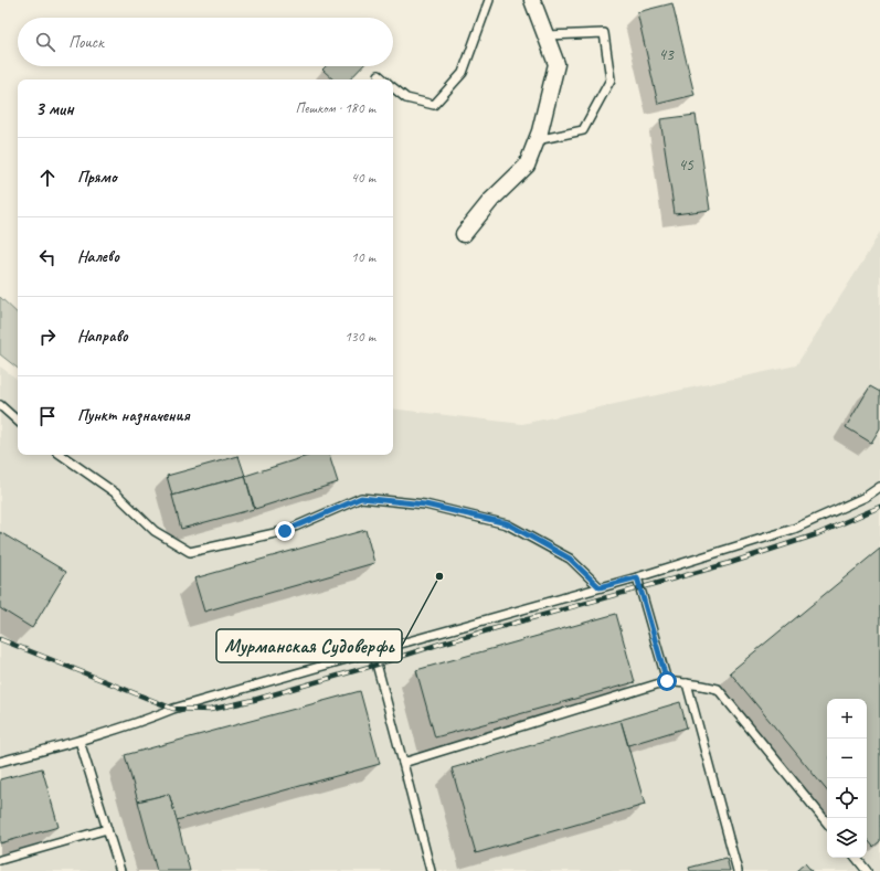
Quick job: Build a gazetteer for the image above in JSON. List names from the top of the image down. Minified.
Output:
{"places":["Мурманская Судоверфь"],"house_numbers":["43","45"],"page":{"search":"Поиск","heading":["3 мин","Пешком · 180 m"],"list":[["Прямо","40 m"],["Налево","10 m"],["Направо","130 m"],"Пункт назначения"],"map_buttons":["+","−"]}}
